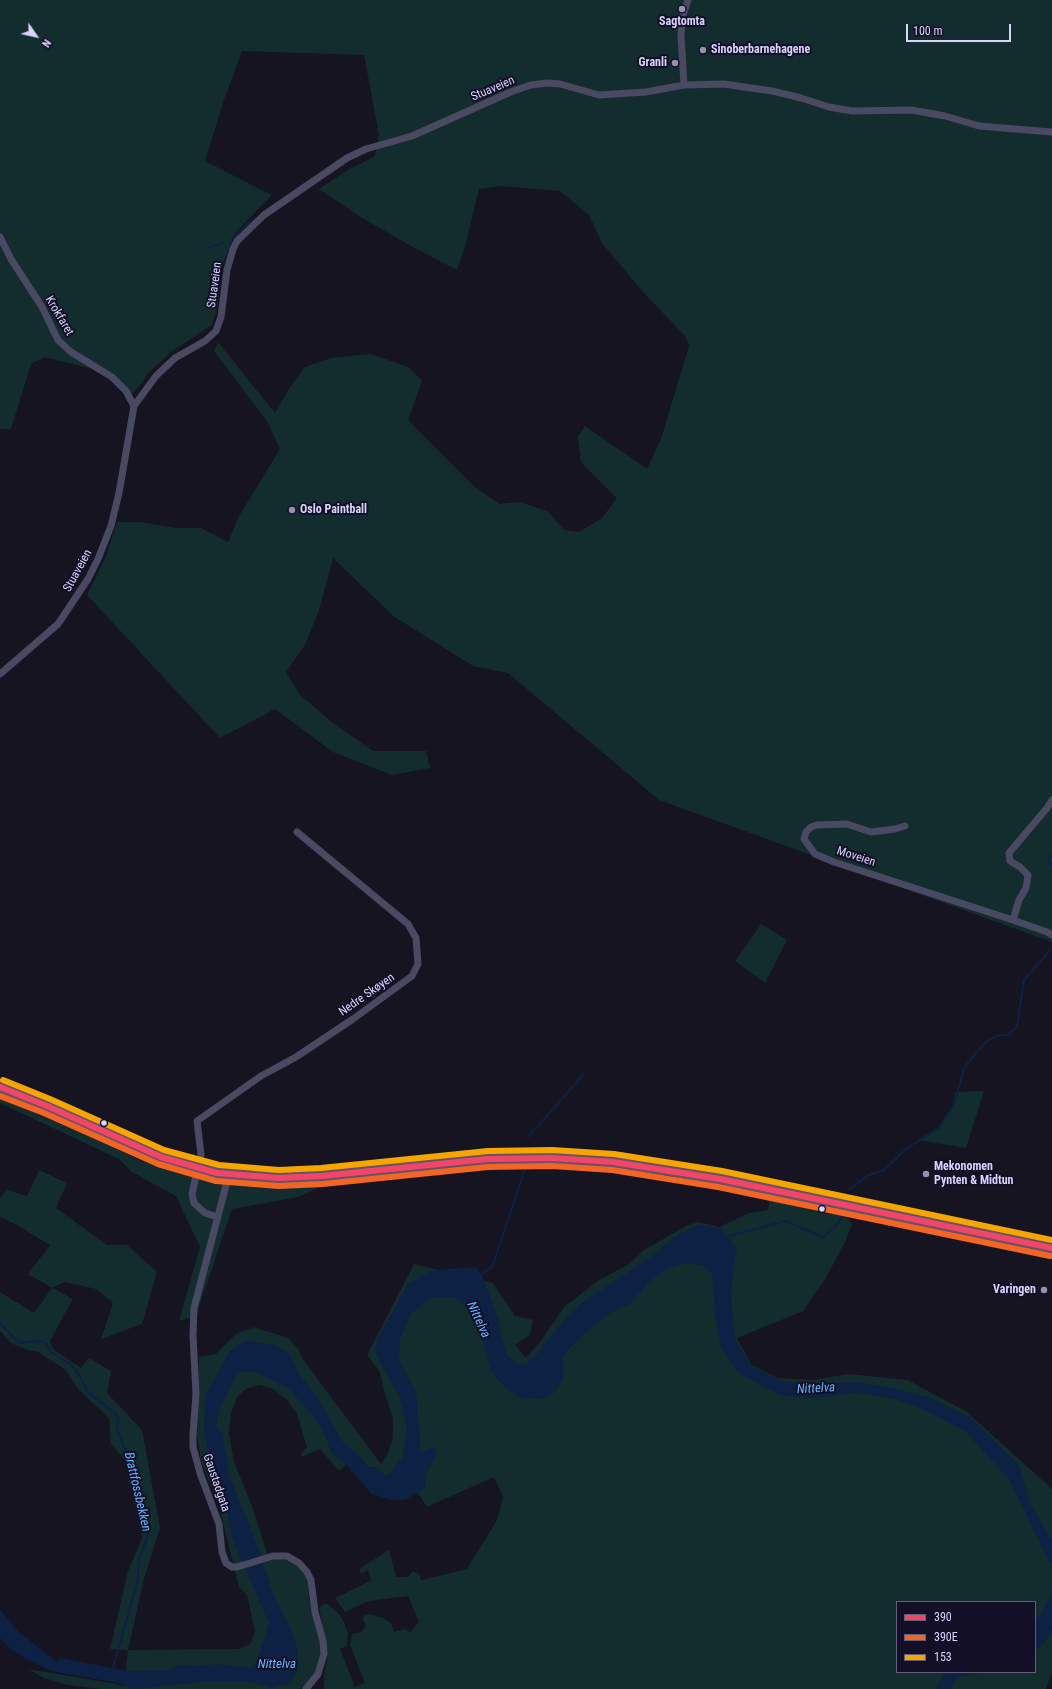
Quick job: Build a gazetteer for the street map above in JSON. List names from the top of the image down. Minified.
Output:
{"streets":{"street":["Stuaveien","Krokfaret","Moveien","Nedre Skøyen","Gaustadgata"]},"crossings":[["Stuaveien","Krokfaret"]],"water":["Nittelva","Brattfossbekken"],"places":["Sagtomta","Sinoberbarnehagene","Granli","Oslo Paintball","Mekonomen Pynten & Midtun","Varingen"],"lines":["transit line 153","transit line 390","transit line 390E"],"legend":["390","390E","153"],"scale_bar":"100 m","north":"bottom right"}
